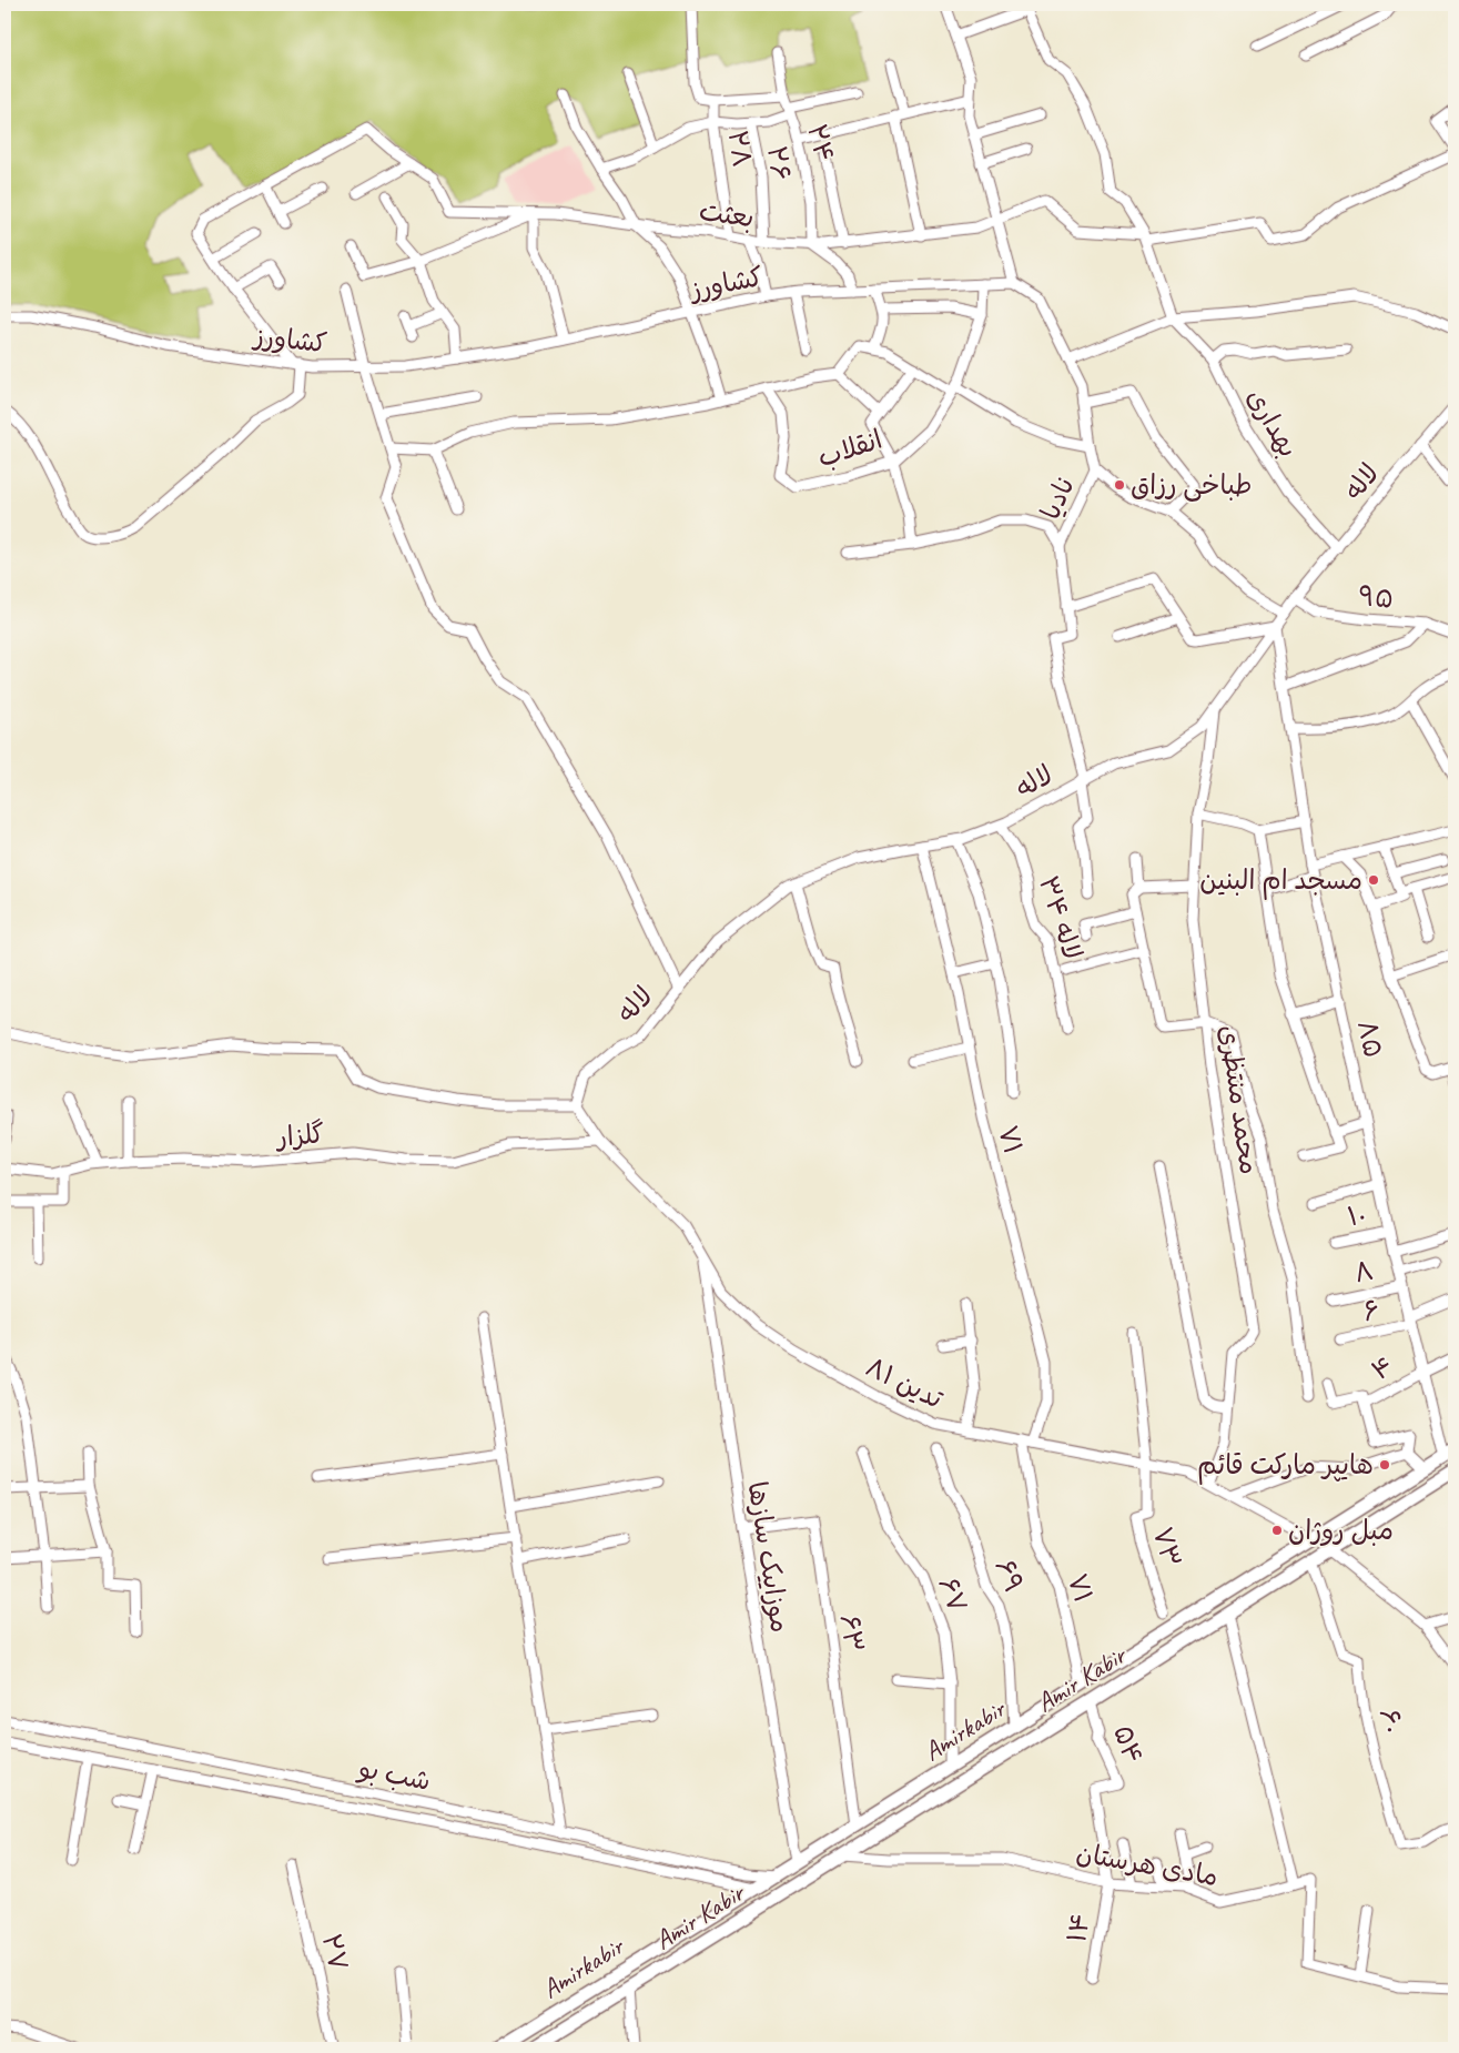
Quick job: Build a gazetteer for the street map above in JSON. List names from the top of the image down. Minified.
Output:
{"streets":{"main road":["Amir Kabir","Amirkabir"],"street":["۲۴","۲۸","۲۶","بعثت","کشاورز","بهداری","انقلاب","لاله","نادیا","۹۵","لاله ۳۴","۸۵","محمد منتظری","گلزار","۷۱","۱۰","۸","۶","۴","تدین ۸۱","۷۳","موزاییک سازها","۶۹","۶۷","۶۳","۶۰","۵۴","شب بو","مادی هرستان","۱۴","۲۷"]},"crossings":[["۲۴","بعثت"],["۲۸","بعثت"],["۲۶","بعثت"],["کشاورز","انقلاب"],["بهداری","لاله"],["لاله","۹۵"],["لاله","لاله ۳۴"],["لاله","۸۵"],["لاله","محمد منتظری"],["لاله","۷۱"],["لاله","تدین ۸۱"],["۸۵","۱۰"],["۸۵","۸"],["۸۵","۶"],["۸۵","۴"],["۸۵","Amirkabir"],["محمد منتظری","تدین ۸۱"],["گلزار","تدین ۸۱"],["۷۱","تدین ۸۱"],["۷۱","Amirkabir"],["تدین ۸۱","۷۳"],["تدین ۸۱","موزاییک سازها"],["تدین ۸۱","Amirkabir"],["موزاییک سازها","۶۳"],["موزاییک سازها","Amirkabir"],["۶۹","Amirkabir"],["۶۷","Amirkabir"],["۶۳","Amirkabir"],["Amir Kabir","۶۰"],["Amir Kabir","۵۴"],["Amir Kabir","مادی هرستان"],["Amirkabir","شب بو"],["۵۴","مادی هرستان"],["۵۴","۱۴"],["مادی هرستان","۱۴"]],"places":["طباخی رزاق","مسجد ام البنین","هایپر مارکت قائم","مبل روژان"]}
